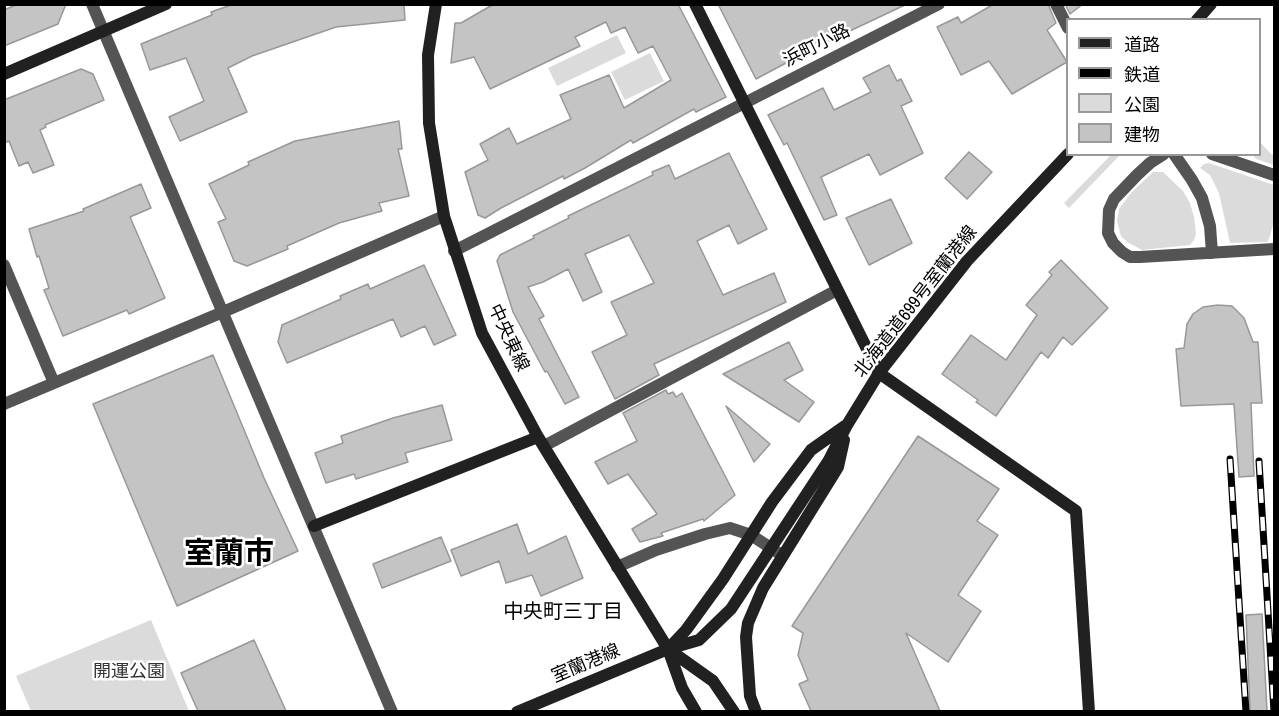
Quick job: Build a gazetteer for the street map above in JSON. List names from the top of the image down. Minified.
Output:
{"streets":{"main road":["北海道道699号室蘭港線","中央東線","室蘭港線"],"street":["浜町小路"]},"crossings":[["浜町小路","中央東線"],["北海道道699号室蘭港線","中央東線"],["北海道道699号室蘭港線","室蘭港線"],["中央東線","室蘭港線"]],"districts":["室蘭市","中央町三丁目"],"parks":["開運公園"],"legend":["道路","鉄道","公園","建物"]}
